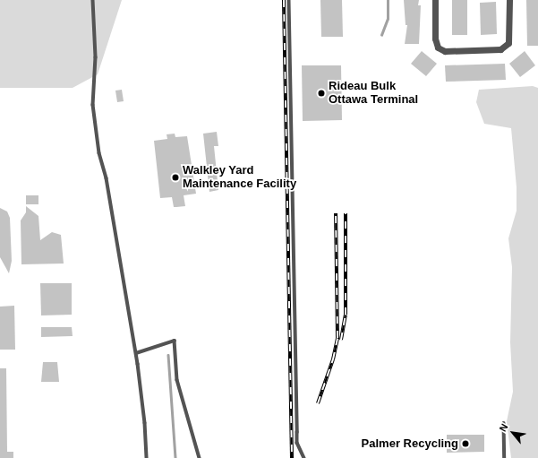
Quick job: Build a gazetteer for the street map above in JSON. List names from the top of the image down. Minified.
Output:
{"places":["Rideau Bulk Ottawa Terminal","Walkley Yard Maintenance Facility","Palmer Recycling"],"north":"top left"}
